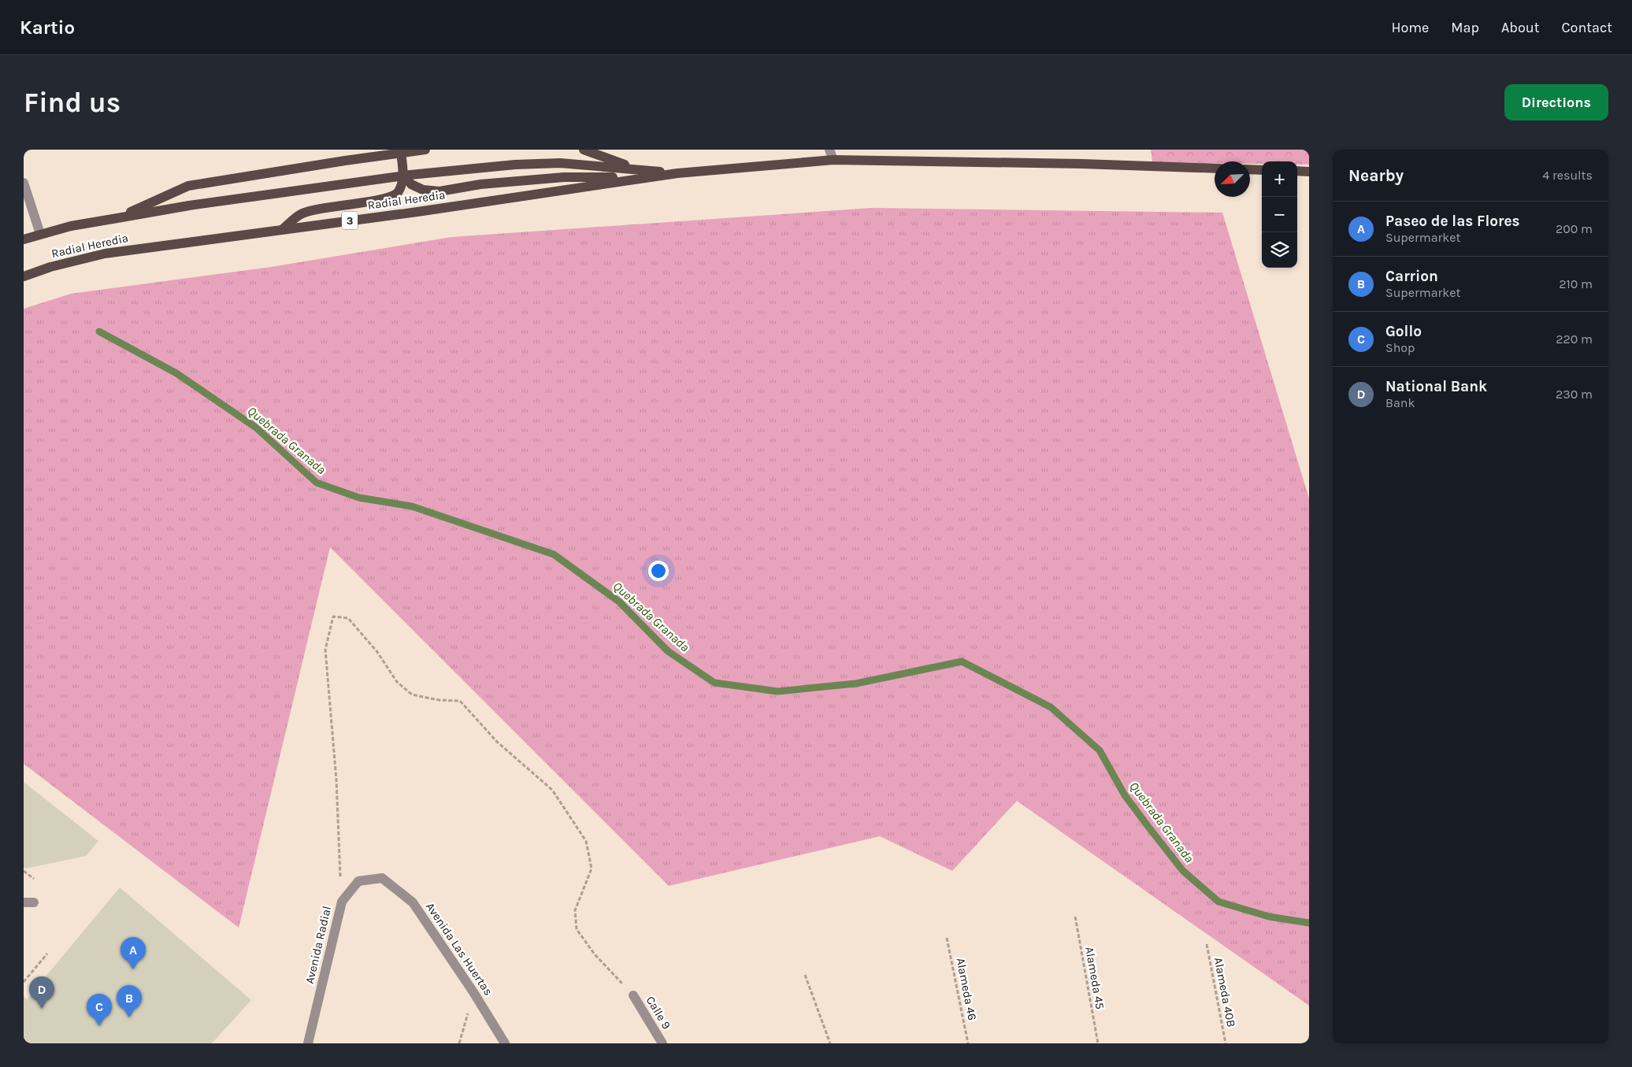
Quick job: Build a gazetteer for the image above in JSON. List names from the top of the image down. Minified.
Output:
{"streets":{"main road":["Radial Heredia","3"],"street":["Avenida Radial","Avenida Las Huertas","Calle 9"],"path":["Alameda 45","Alameda 46","Alameda 40B"]},"crossings":[["Avenida Radial","Avenida Las Huertas"]],"water":["Quebrada Granada"],"north":"bottom left","page":{"header":"Kartio","nav":["Home","Map","About","Contact"],"buttons":"Directions","title":"Find us","heading":["Nearby","4 results"],"map_buttons":["+","−"],"list":[{"mark":"A","name":"Paseo de las Flores","note":"Supermarket","value":"200 m"},{"mark":"B","name":"Carrion","note":"Supermarket","value":"210 m"},{"mark":"C","name":"Gollo","note":"Shop","value":"220 m"},{"mark":"D","name":"National Bank","note":"Bank","value":"230 m"}],"pins":["A","D","B","C"]}}
